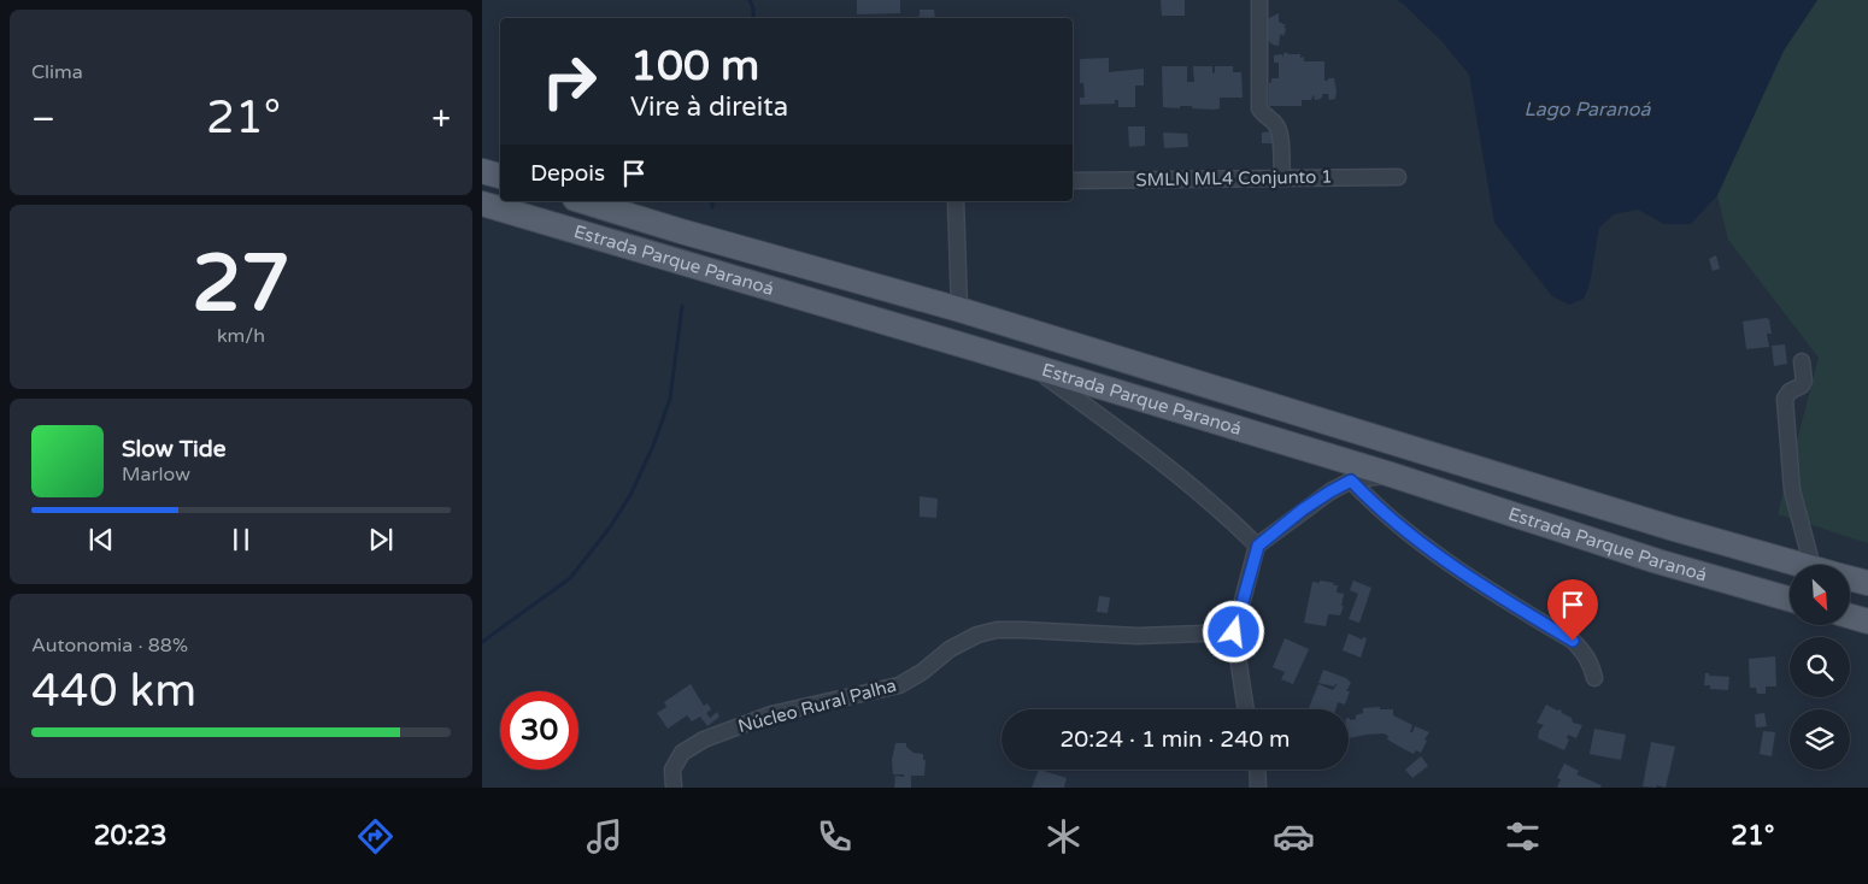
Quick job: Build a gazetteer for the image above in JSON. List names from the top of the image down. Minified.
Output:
{"streets":{"main road":["Estrada Parque Paranoá"],"street":["SMLN ML4 Conjunto 1","Núcleo Rural Palha"]},"water":["Lago Paranoá"],"north":"bottom right","page":{"tile":["Clima",["27","km/h"],["Autonomia · 88%","440 km"]],"turn":["100 m","Vire à direita"],"heat":["−","21°","+"],"then":"Depois","song":["Slow Tide","Marlow"],"limit":"30","trip":"20:24 · 1 min · 240 m","tabs":["20:23","21°"]}}
